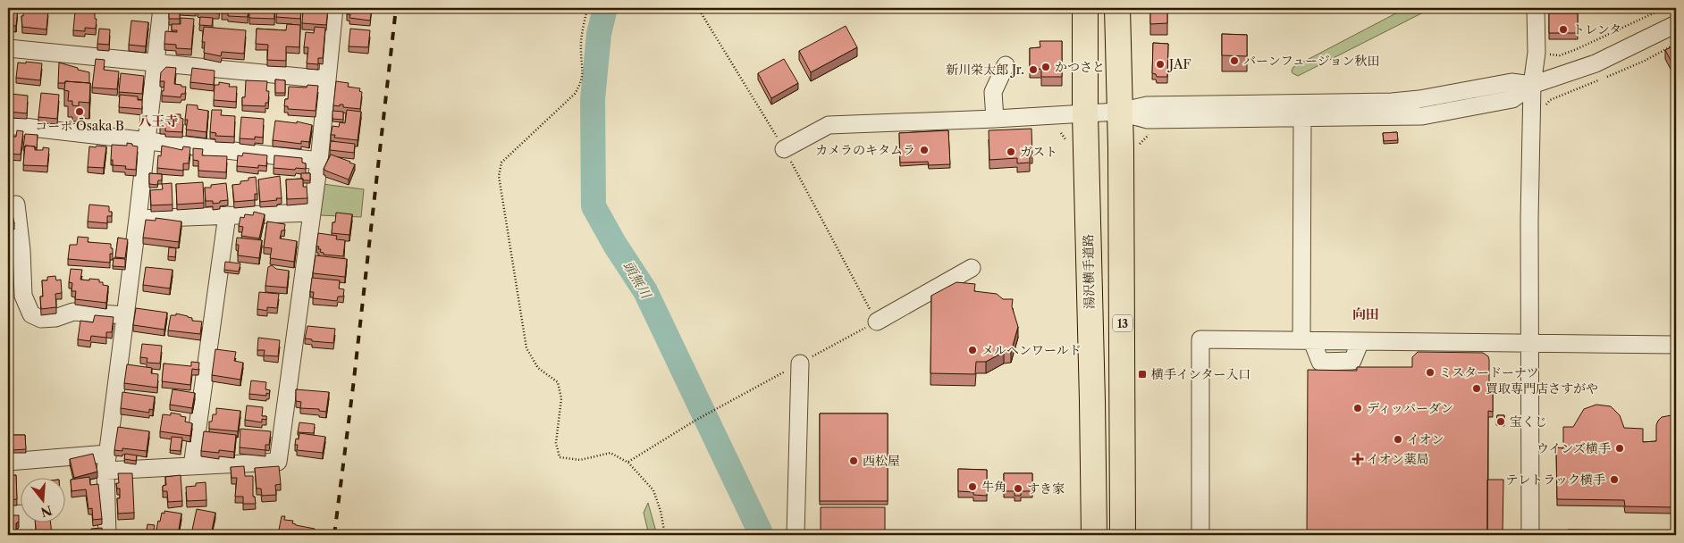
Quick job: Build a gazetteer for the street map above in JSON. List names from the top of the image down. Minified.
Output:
{"streets":{"highway":["湯沢横手道路","13"]},"districts":["八王寺","向田"],"water":["頭無川"],"places":{"other":["トレンタ","バーンフュージョン秋田","JAF","かつさと","新川栄太郎 Jr.","コーポ Ōsaka B","カメラのキタムラ","ガスト","メルヘンワールド","ミスタードーナツ","買取専門店さすがや","ディッパーダン","宝くじ","イオン","ウインズ横手","西松屋","テレトラック横手","牛角","すき家"],"transit":["横手インター入口"],"health":["イオン薬局"]},"north":"bottom"}
